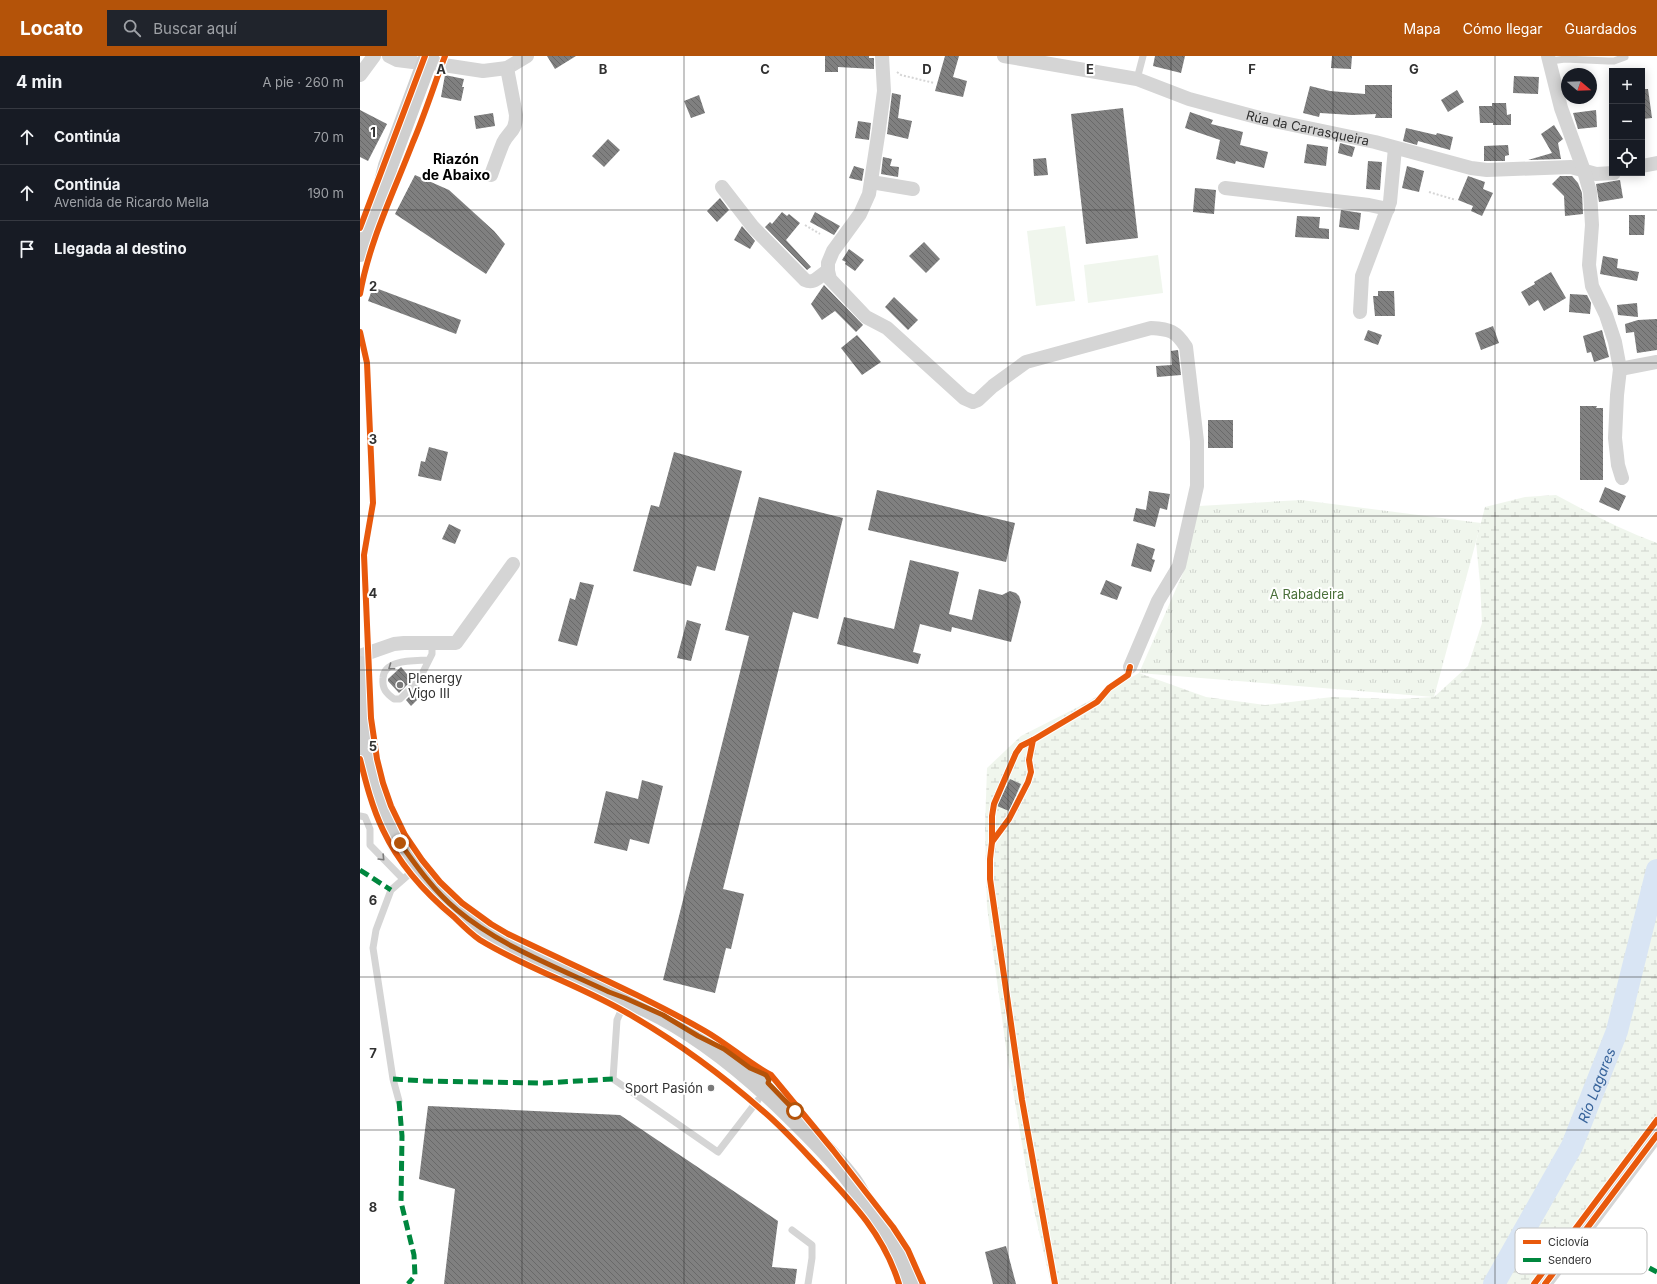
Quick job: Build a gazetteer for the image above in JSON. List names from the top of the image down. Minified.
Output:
{"streets":{"street":["Rúa da Carrasqueira"]},"districts":["Riazón de Abaixo"],"water":["Río Lagares"],"parks":["A Rabadeira"],"places":["Plenergy Vigo III","Sport Pasión"],"legend":["Ciclovía","Sendero"],"north":"right","page":{"header":"Locato","search":"Buscar aquí","nav":["Mapa","Cómo llegar","Guardados"],"heading":["4 min","A pie · 260 m"],"map_buttons":["+","−"],"list":[["Continúa","70 m"],["Continúa","Avenida de Ricardo Mella","190 m"],"Llegada al destino"]},"grid":{"columns":["A","B","C","D","E","F","G"],"rows":["1","2","3","4","5","6","7","8"]}}
